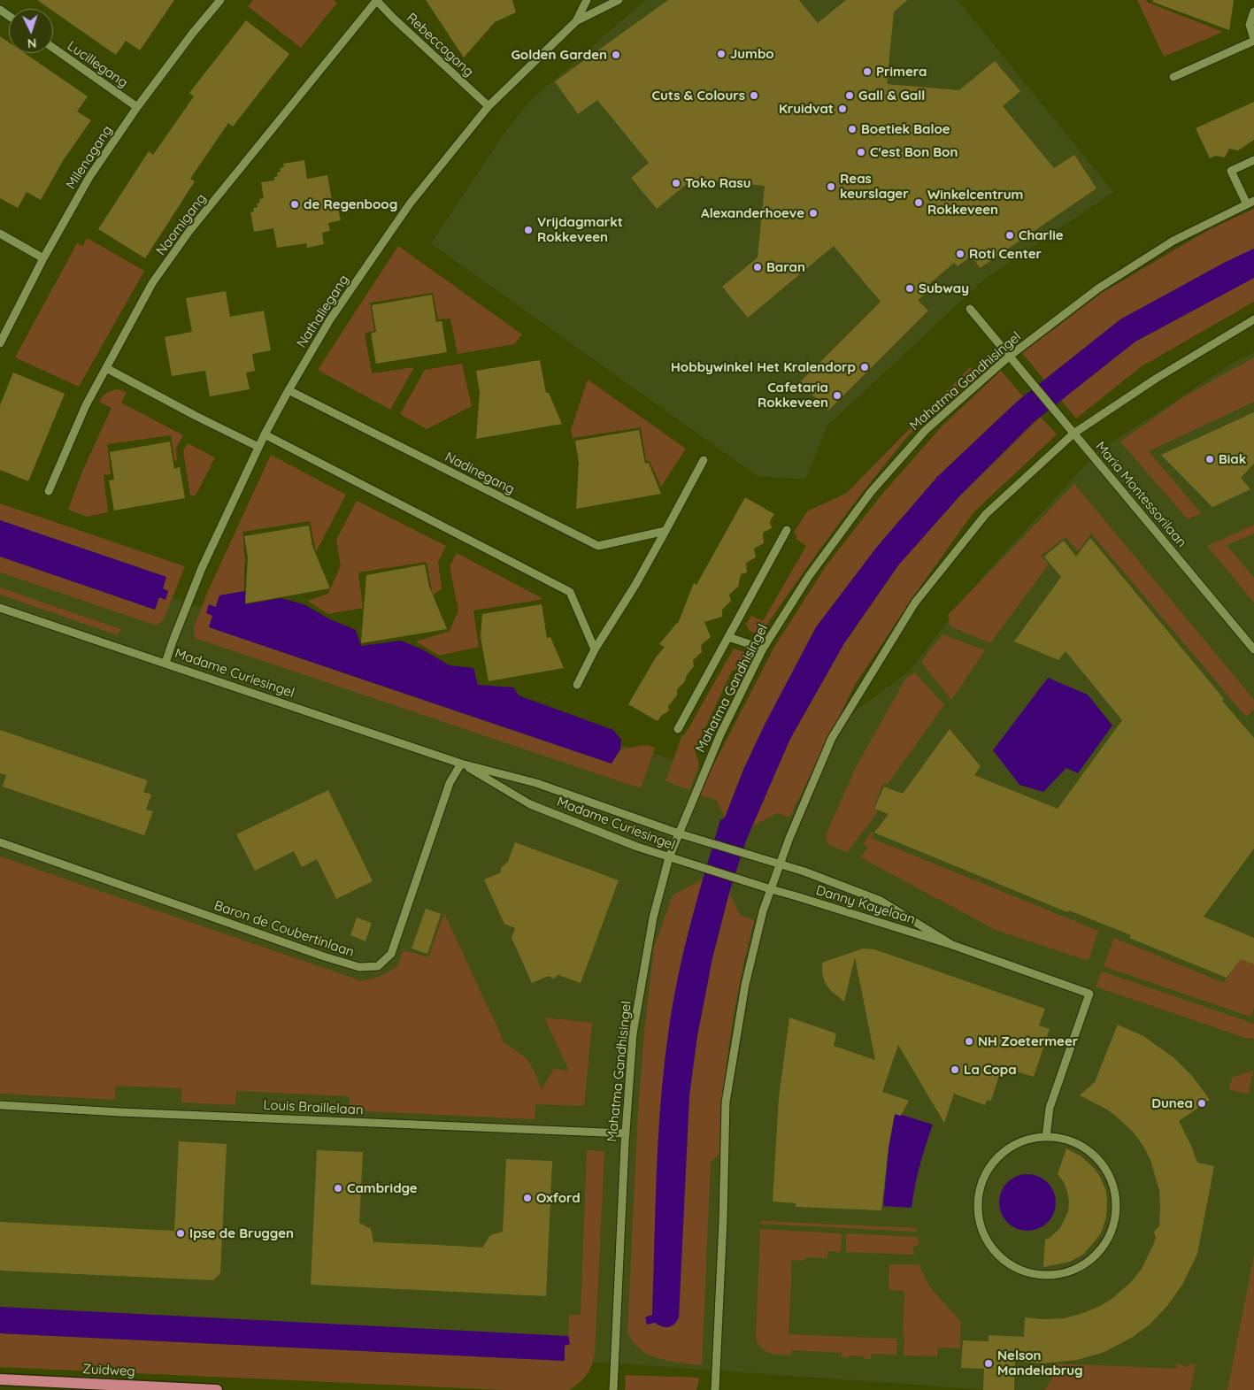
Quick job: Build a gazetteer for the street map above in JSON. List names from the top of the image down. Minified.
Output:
{"streets":{"main road":["Zuidweg"],"street":["Rebeccagang","Lucillegang","Milenagang","Naomigang","Nathaliegang","Mahatma Gandhisingel","Nadinegang","Maria Montessorilaan","Madame Curiesingel","Danny Kayelaan","Baron de Coubertinlaan","Louis Braillelaan"]},"crossings":[["Rebeccagang","Naomigang"],["Rebeccagang","Nathaliegang"],["Lucillegang","Milenagang"],["Nathaliegang","Nadinegang"],["Nathaliegang","Madame Curiesingel"],["Mahatma Gandhisingel","Maria Montessorilaan"],["Mahatma Gandhisingel","Madame Curiesingel"],["Mahatma Gandhisingel","Louis Braillelaan"],["Madame Curiesingel","Danny Kayelaan"],["Madame Curiesingel","Baron de Coubertinlaan"]],"places":["Jumbo","Golden Garden","Primera","Cuts & Colours","Gall & Gall","Kruidvat","Boetiek Baloe","C'est Bon Bon","Toko Rasu","Reas keurslager","Winkelcentrum Rokkeveen","de Regenboog","Alexanderhoeve","Vrijdagmarkt Rokkeveen","Charlie","Roti Center","Baran","Subway","Hobbywinkel Het Kralendorp","Cafetaria Rokkeveen","Biak","NH Zoetermeer","La Copa","Dunea","Cambridge","Oxford","Ipse de Bruggen","Nelson Mandelabrug"],"north":"bottom"}
